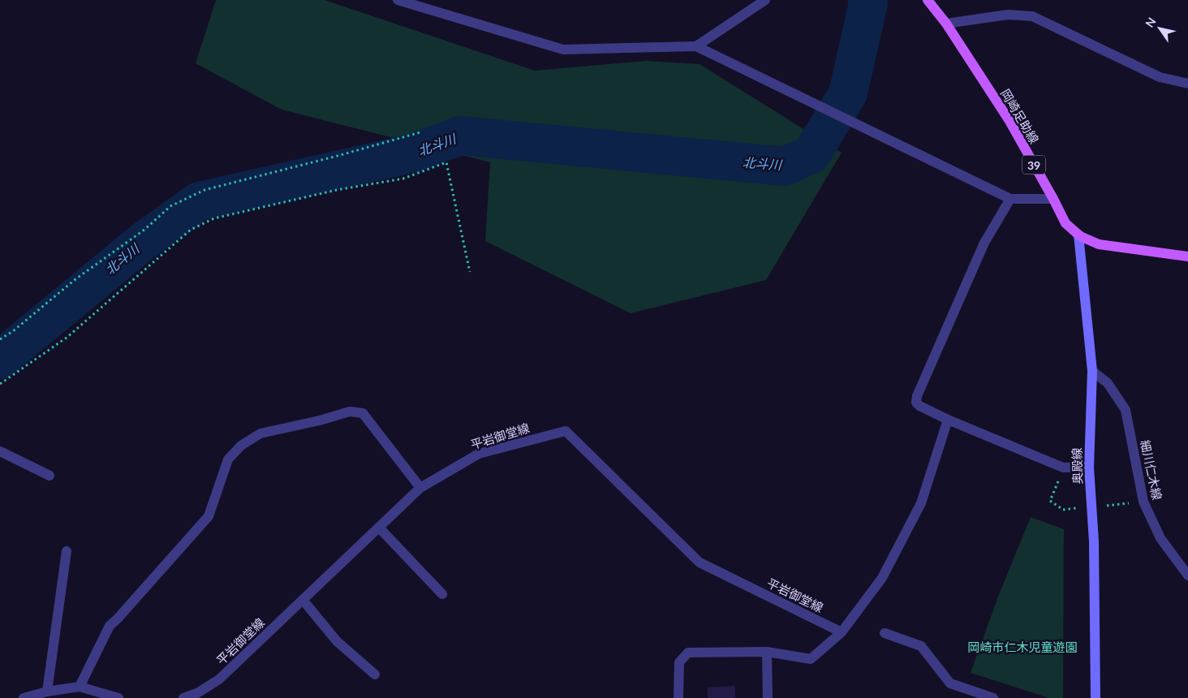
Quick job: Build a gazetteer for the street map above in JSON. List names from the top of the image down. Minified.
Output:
{"streets":{"main road":["岡崎足助線","39"],"street":["平岩御堂線","奥殿線","細川仁木線"]},"crossings":[["岡崎足助線","奥殿線"],["奥殿線","細川仁木線"]],"water":["北斗川"],"parks":["岡崎市仁木児童遊園"],"north":"top left"}
